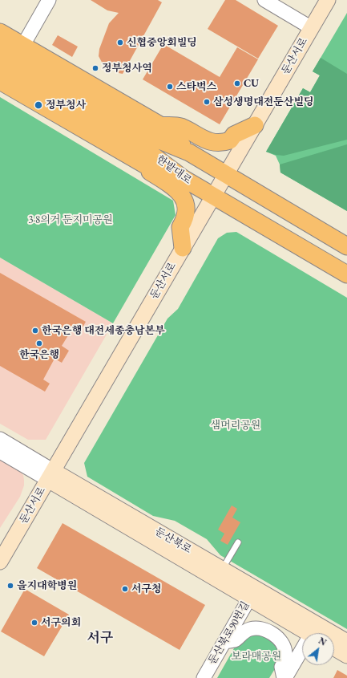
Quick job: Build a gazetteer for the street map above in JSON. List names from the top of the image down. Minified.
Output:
{"streets":{"main road":["둔산서로","한밭대로","둔산북로"],"street":["둔산북로90번길"]},"crossings":[["둔산서로","한밭대로"],["둔산서로","둔산북로"],["둔산북로","둔산북로90번길"]],"districts":["서구"],"parks":["3·8의거 둔지미공원","샘머리공원","보라매공원"],"places":["신협중앙회빌딩","정부청사역","CU","스타벅스","삼성생명대전둔산빌딩","정부청사","한국은행 대전세종충남본부","한국은행","을지대학병원","서구청","서구의회"],"north":"top right"}
